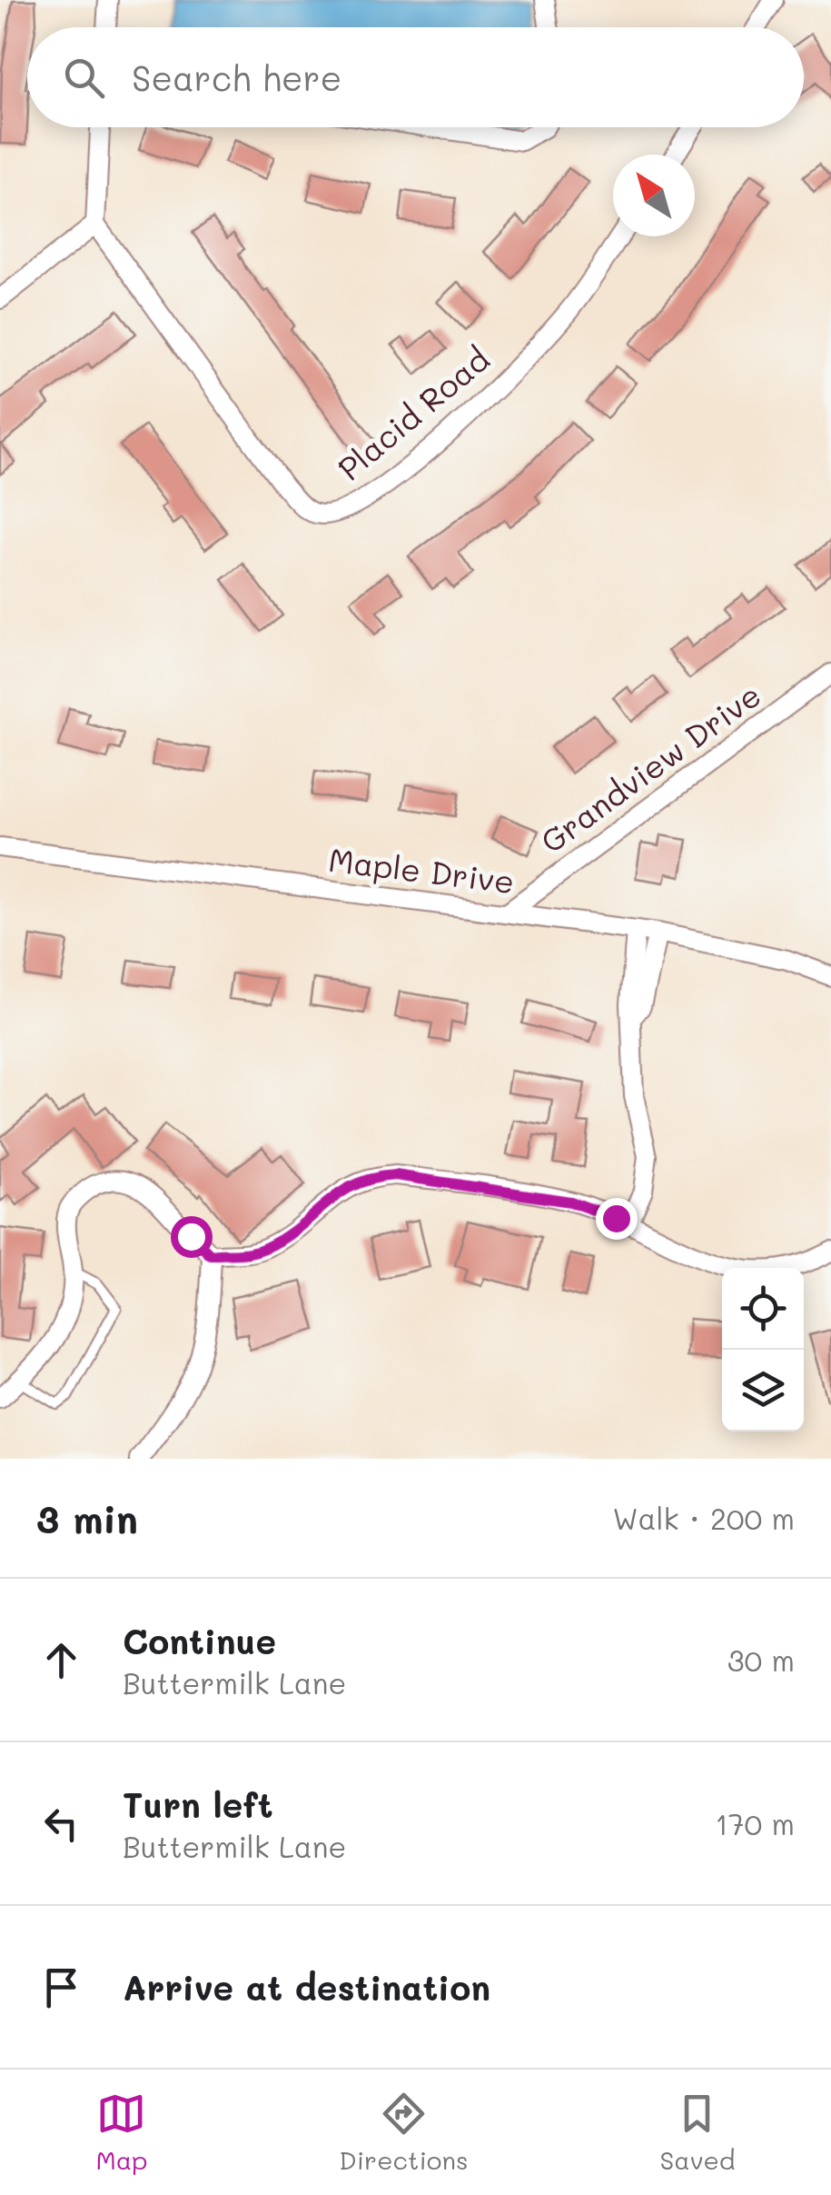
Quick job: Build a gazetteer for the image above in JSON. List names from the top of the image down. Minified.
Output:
{"streets":{"street":["Placid Road","Grandview Drive","Maple Drive"]},"crossings":[["Grandview Drive","Maple Drive"]],"north":"top left","page":{"search":"Search here","heading":["3 min","Walk · 200 m"],"list":[["Continue","Buttermilk Lane","30 m"],["Turn left","Buttermilk Lane","170 m"],"Arrive at destination"],"nav":["Map","Directions","Saved"]}}
